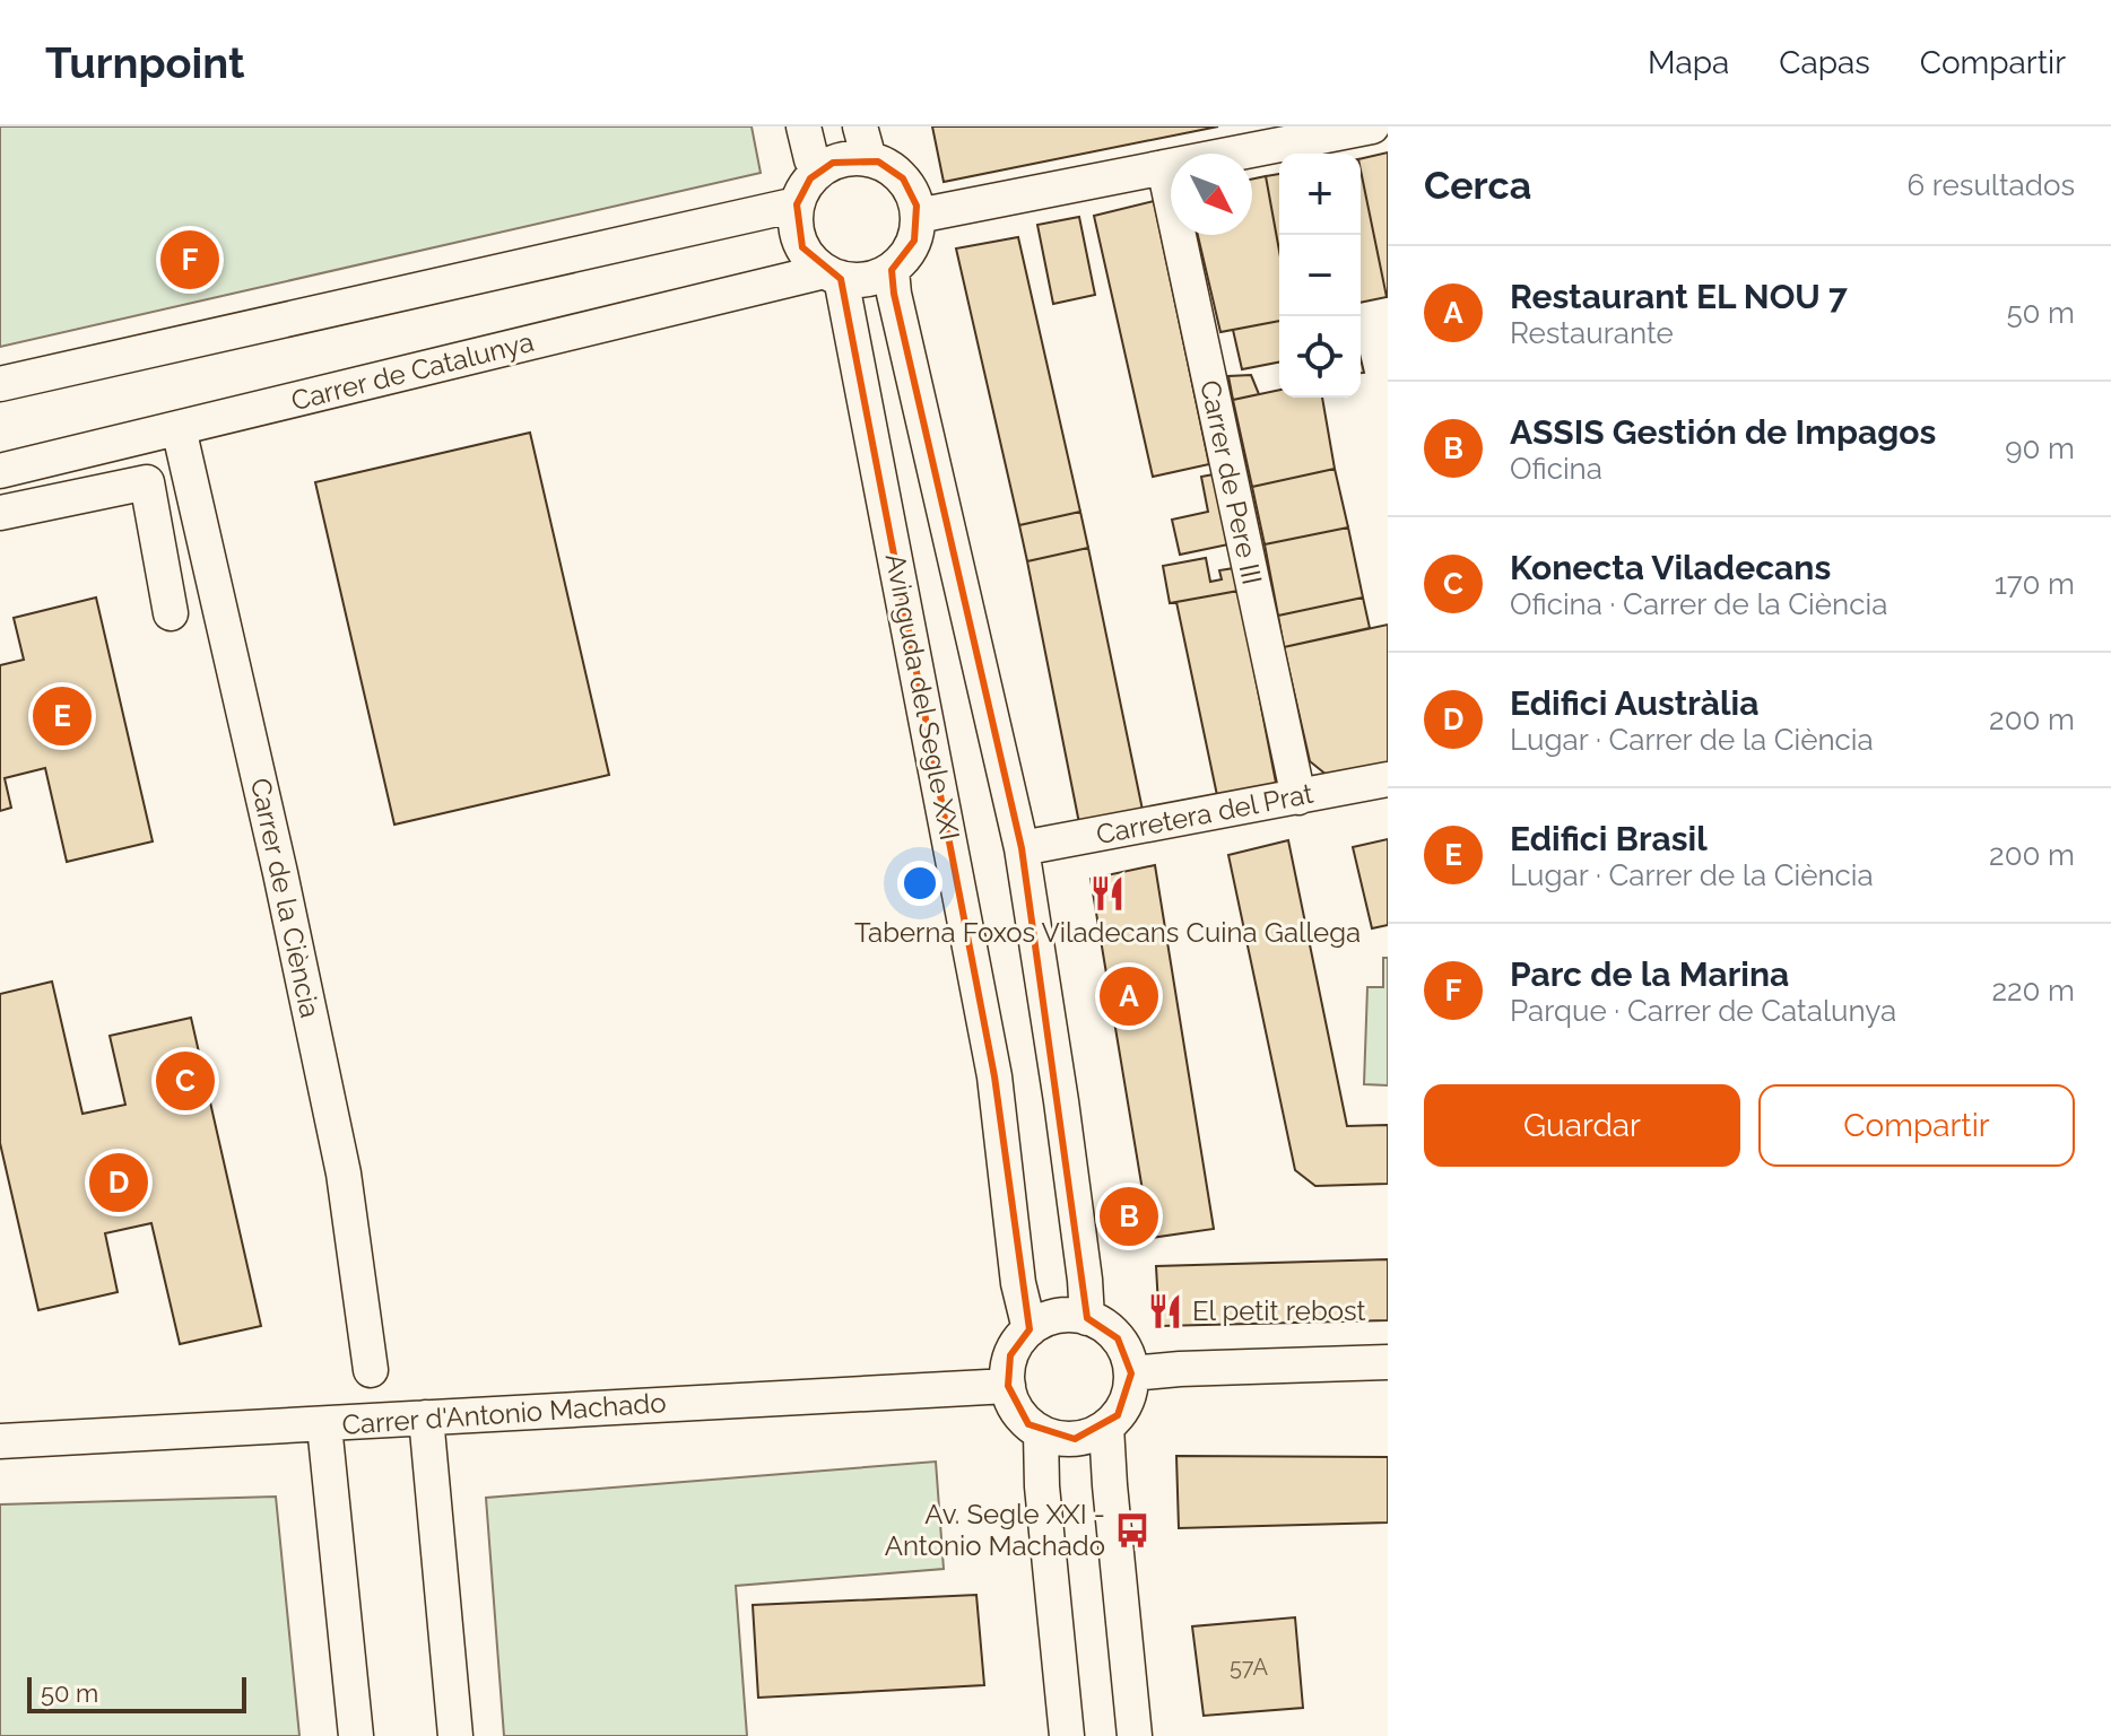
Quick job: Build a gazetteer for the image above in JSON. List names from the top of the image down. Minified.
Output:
{"streets":{"street":["Carrer de Catalunya","Carrer de Pere III","Avinguda del Segle XXI","Carretera del Prat","Carrer de la Ciència","Carrer d'Antonio Machado"]},"crossings":[["Carrer de Catalunya","Avinguda del Segle XXI"],["Carrer de Catalunya","Carrer de la Ciència"],["Carrer de Pere III","Carretera del Prat"],["Avinguda del Segle XXI","Carrer d'Antonio Machado"]],"places":{"restaurant":["Taberna Foxos Viladecans Cuina Gallega","El petit rebost"],"bus stop":["Av. Segle XXI - Antonio Machado"]},"house_numbers":["57A"],"scale_bar":"50 m","north":"bottom right","page":{"header":"Turnpoint","nav":["Mapa","Capas","Compartir"],"heading":["Cerca","6 resultados"],"map_buttons":["+","−"],"pins":["F","E","A","C","D","B"],"list":[{"mark":"A","name":"Restaurant EL NOU 7","note":"Restaurante","value":"50 m"},{"mark":"B","name":"ASSIS Gestión de Impagos","note":"Oficina","value":"90 m"},{"mark":"C","name":"Konecta Viladecans","note":"Oficina · Carrer de la Ciència","value":"170 m"},{"mark":"D","name":"Edifici Austràlia","note":"Lugar · Carrer de la Ciència","value":"200 m"},{"mark":"E","name":"Edifici Brasil","note":"Lugar · Carrer de la Ciència","value":"200 m"},{"mark":"F","name":"Parc de la Marina","note":"Parque · Carrer de Catalunya","value":"220 m"}],"buttons":["Guardar","Compartir"],"scale":"50 m"}}
